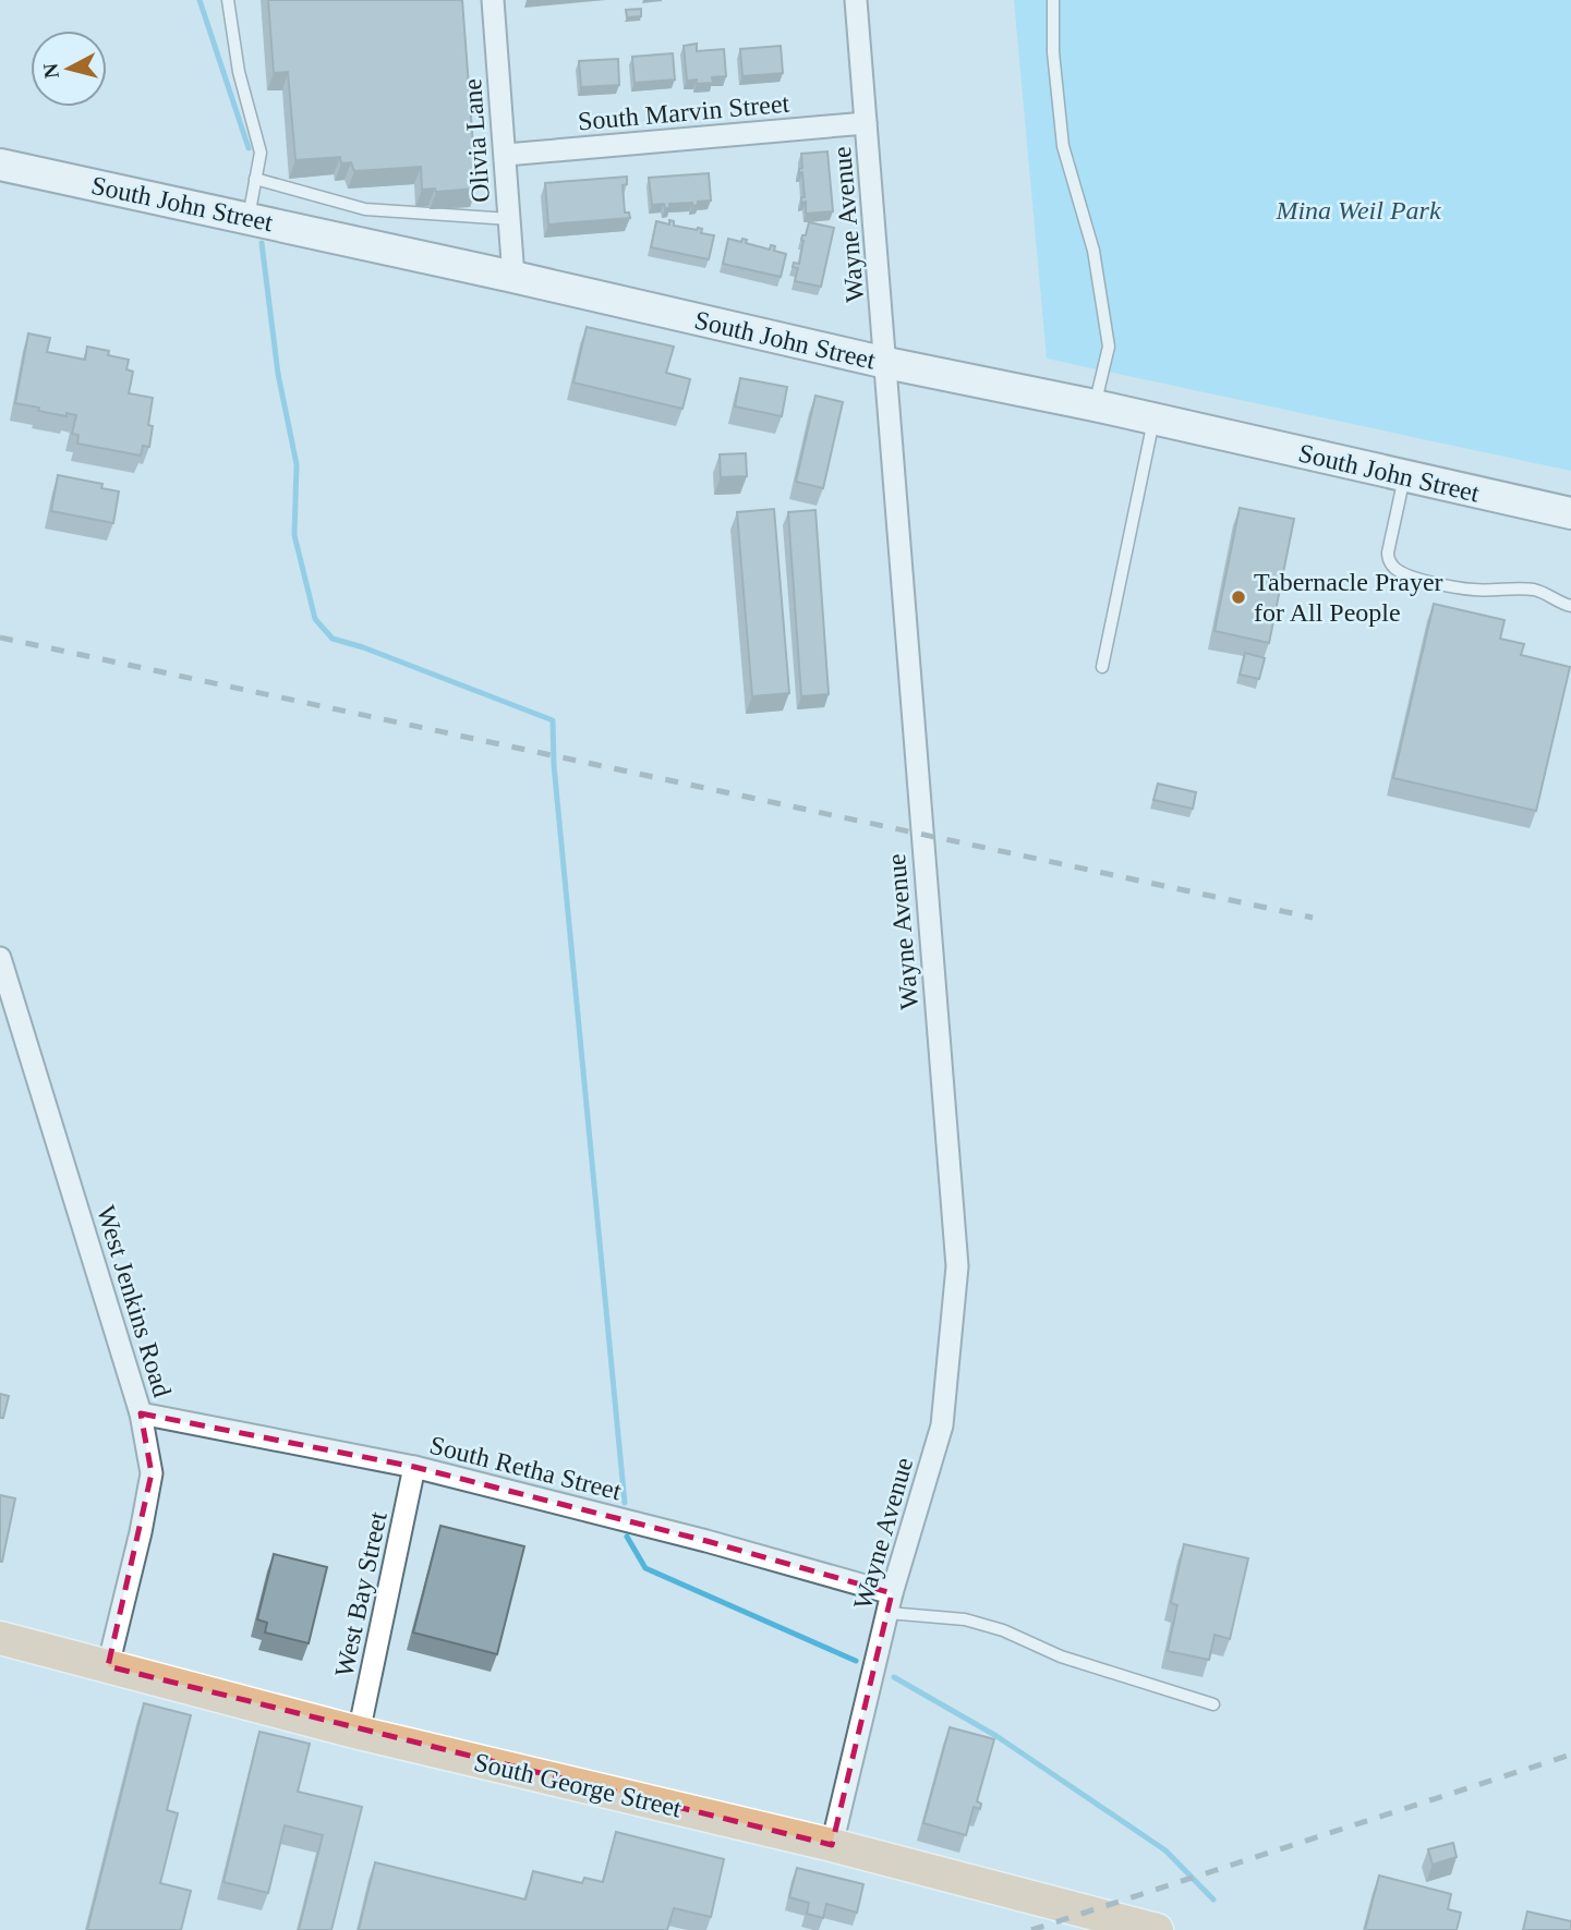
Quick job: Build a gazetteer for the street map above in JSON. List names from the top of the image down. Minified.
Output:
{"streets":{"main road":["South George Street"],"street":["South Marvin Street","Olivia Lane","South John Street","Wayne Avenue","West Jenkins Road","South Retha Street","West Bay Street"]},"crossings":[["South Marvin Street","Olivia Lane"],["South Marvin Street","Wayne Avenue"],["Olivia Lane","South John Street"],["South John Street","Wayne Avenue"],["Wayne Avenue","South Retha Street"],["Wayne Avenue","South George Street"],["West Jenkins Road","South Retha Street"],["West Jenkins Road","South George Street"],["South Retha Street","West Bay Street"],["West Bay Street","South George Street"]],"parks":["Mina Weil Park"],"places":["Tabernacle Prayer for All People"],"north":"left"}
